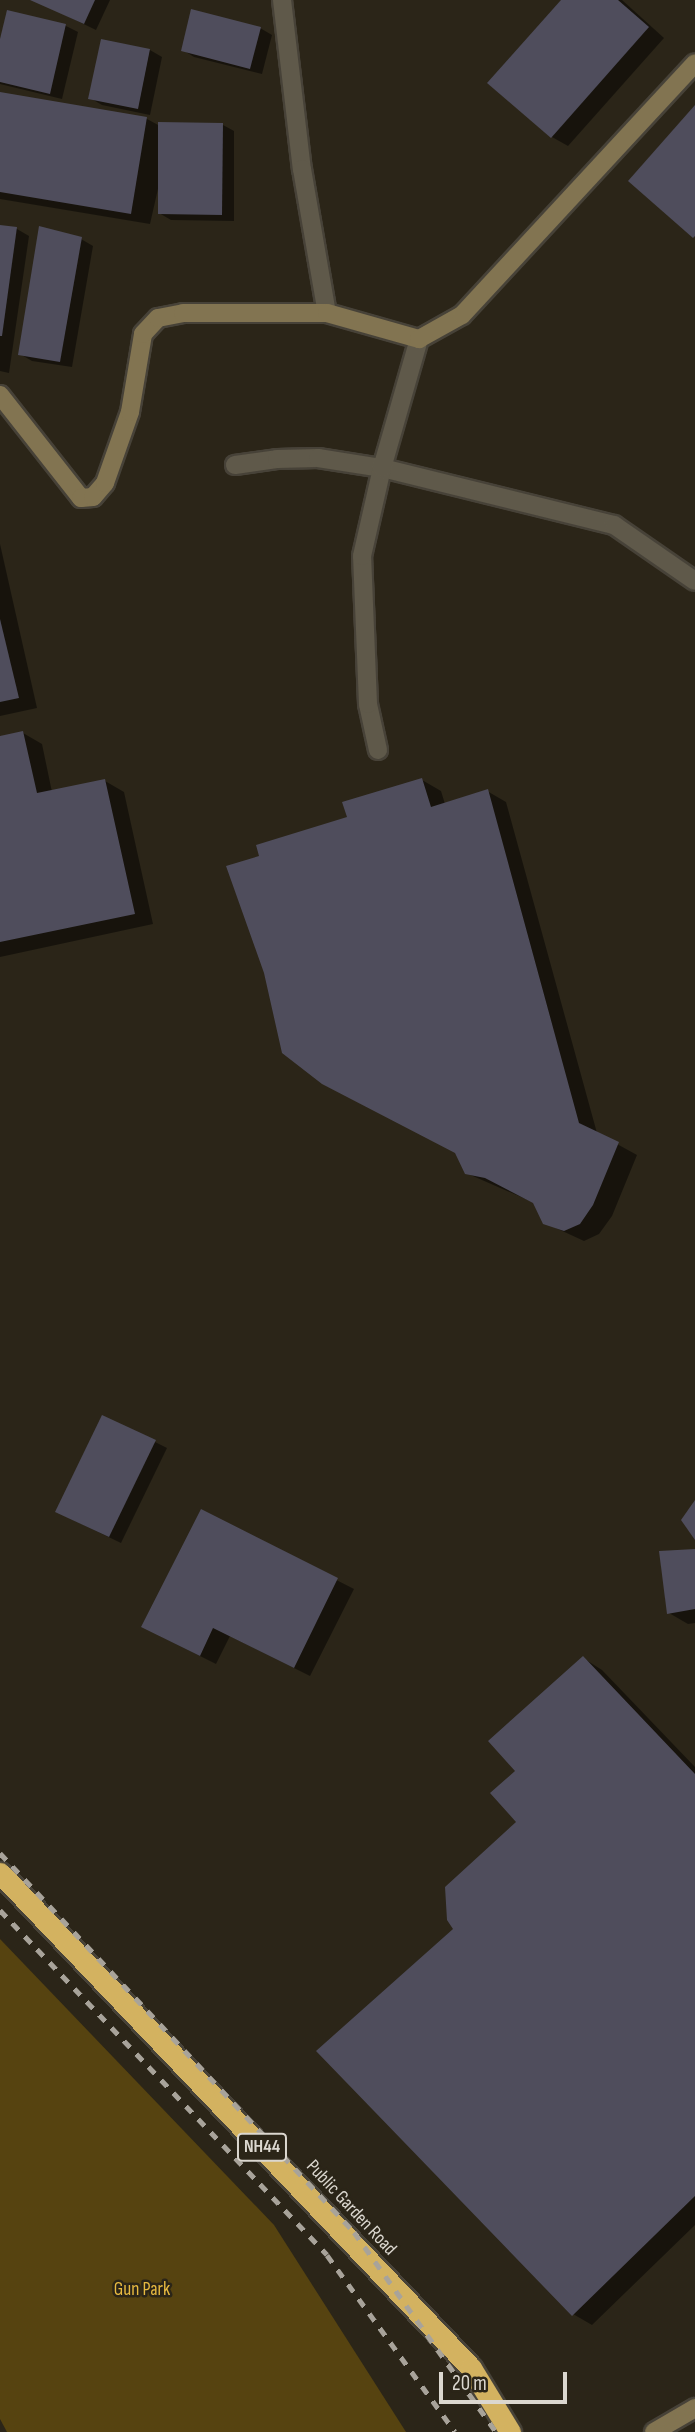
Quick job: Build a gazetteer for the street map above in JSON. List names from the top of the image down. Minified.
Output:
{"streets":{"highway":["NH44","Public Garden Road"]},"parks":["Gun Park"],"scale_bar":"20 m"}
